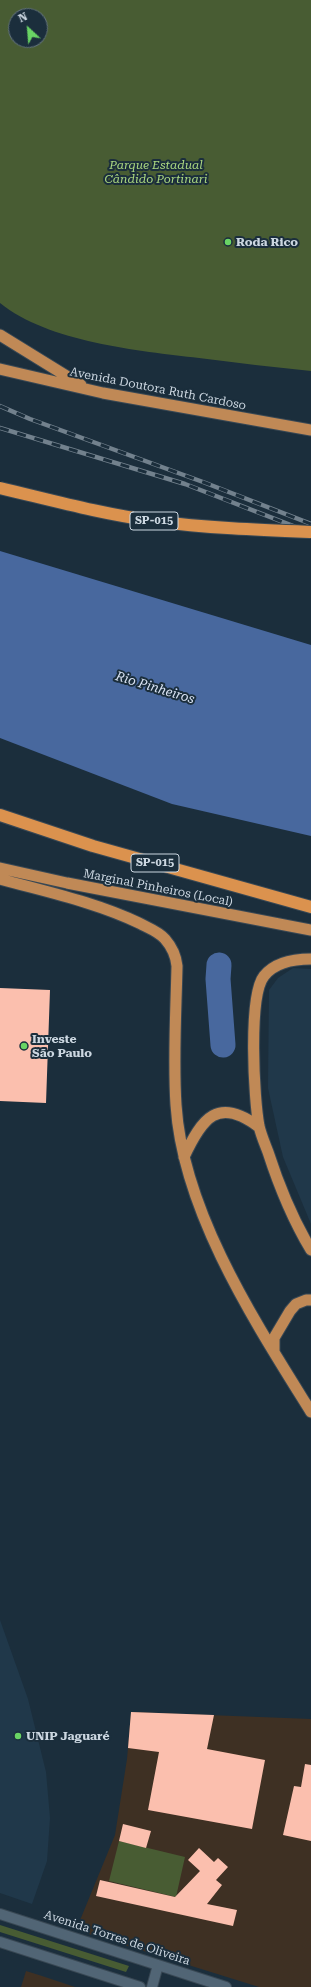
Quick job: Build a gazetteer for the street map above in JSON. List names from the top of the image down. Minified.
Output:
{"streets":{"highway":["Avenida Doutora Ruth Cardoso","SP-015","Marginal Pinheiros (Local)"],"street":["Avenida Torres de Oliveira"]},"water":["Rio Pinheiros"],"parks":["Parque Estadual Cândido Portinari"],"places":["Roda Rico","Investe São Paulo","UNIP Jaguaré"],"north":"top left"}
